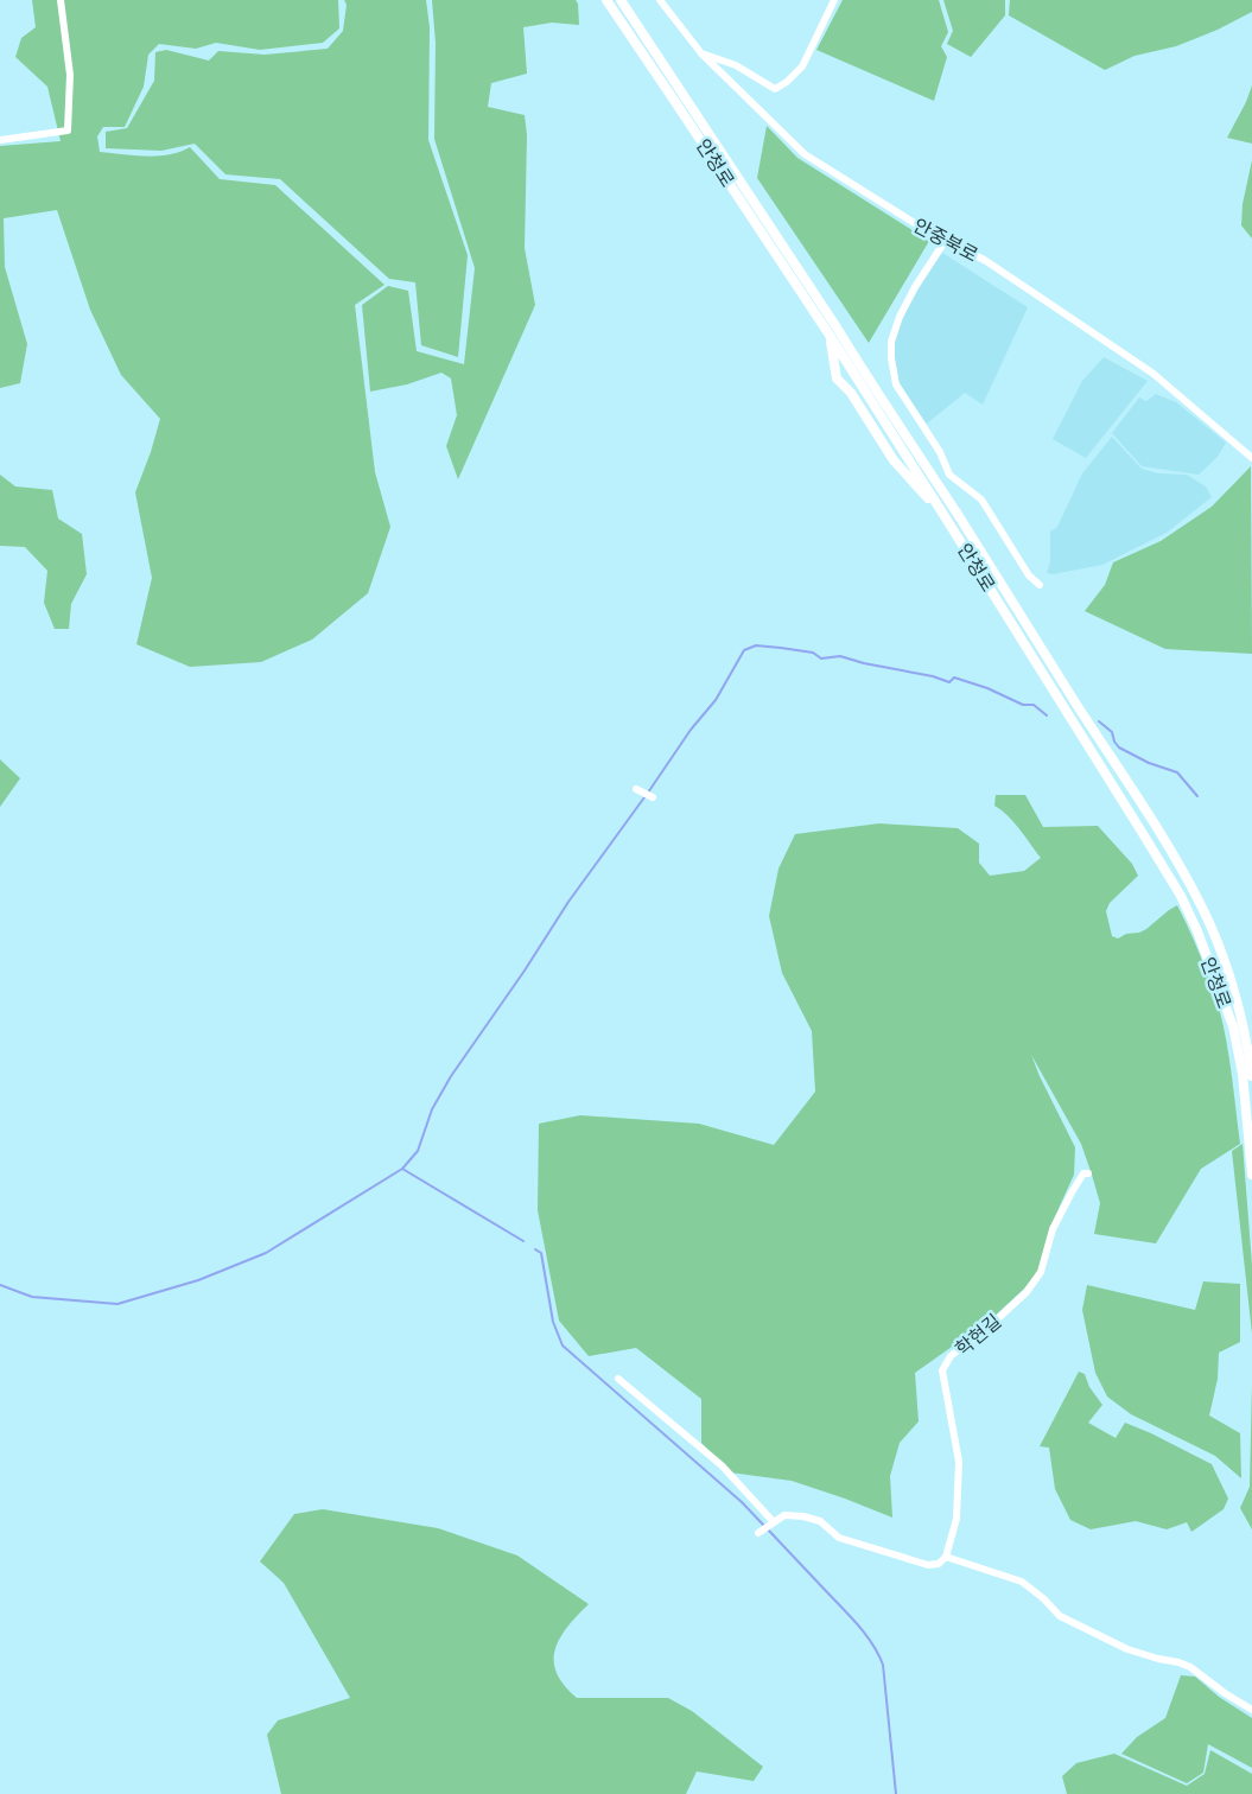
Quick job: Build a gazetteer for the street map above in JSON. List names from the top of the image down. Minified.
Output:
{"streets":{"street":["안청로","안중북로","학현길"]}}
